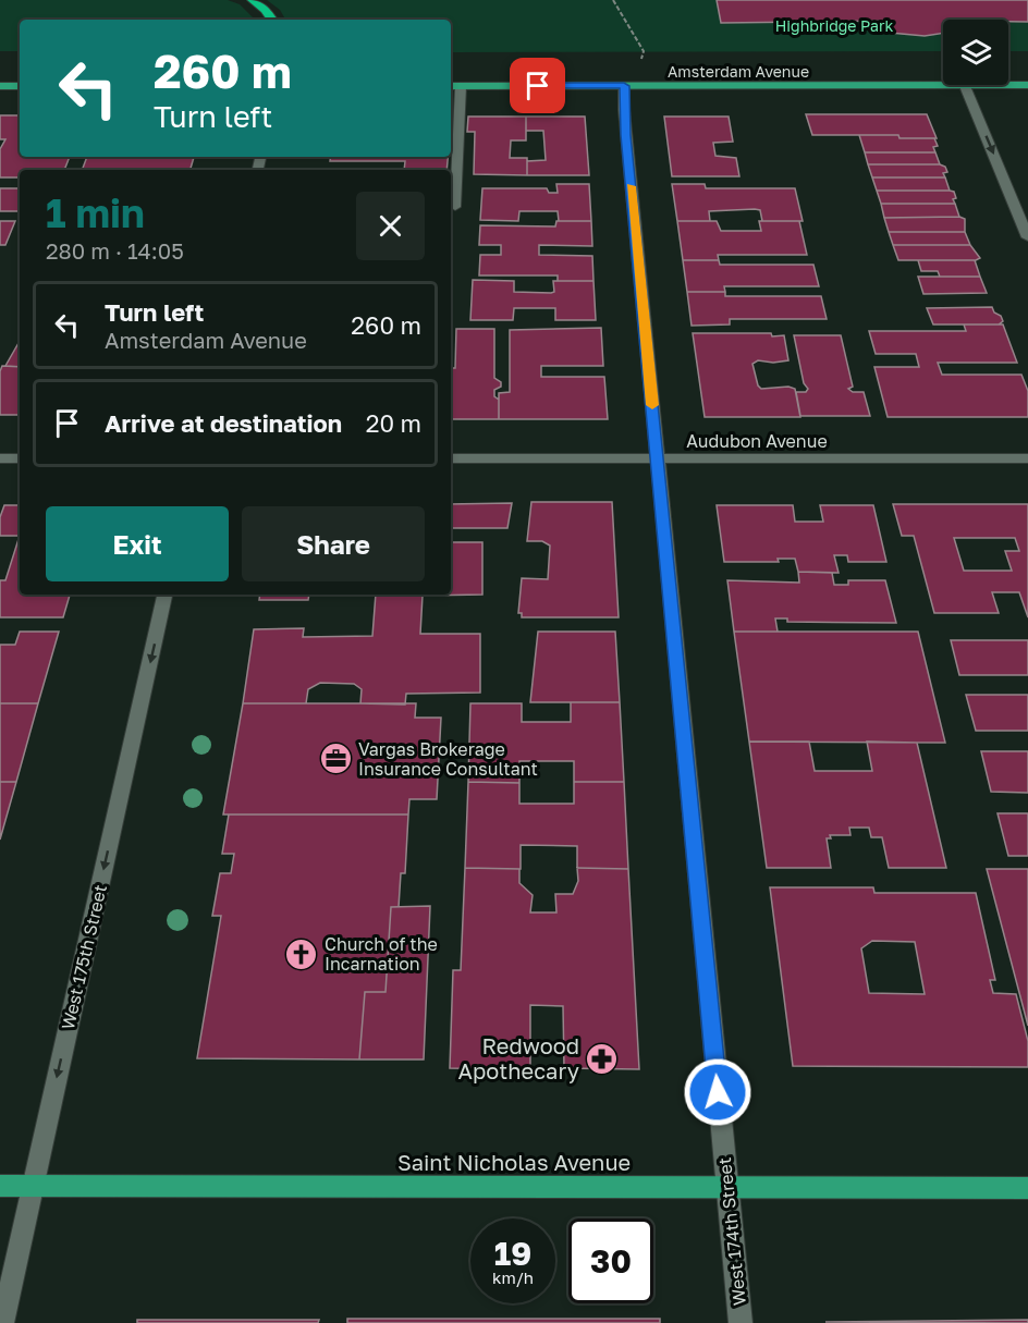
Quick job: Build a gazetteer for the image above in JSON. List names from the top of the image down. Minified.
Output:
{"streets":{"main road":["Amsterdam Avenue","Saint Nicholas Avenue"],"street":["Audubon Avenue","West 175th Street","West 174th Street"]},"crossings":[["Amsterdam Avenue","West 174th Street"],["Audubon Avenue","West 174th Street"],["West 175th Street","Saint Nicholas Avenue"],["Saint Nicholas Avenue","West 174th Street"]],"one_way":["West 175th Street"],"parks":["Highbridge Park"],"places":{"office":["Vargas Brokerage Insurance Consultant"],"church":["Church of the Incarnation"],"pharmacy":["Redwood Apothecary"]},"page":{"turn":["260 m","Turn left"],"heading":["1 min","280 m · 14:05"],"list":[{"name":"Turn left","note":"Amsterdam Avenue","value":"260 m"},{"name":"Arrive at destination","value":"20 m"}],"buttons":["Exit","Share"],"speed":"19 km/h","limit":"30"}}
